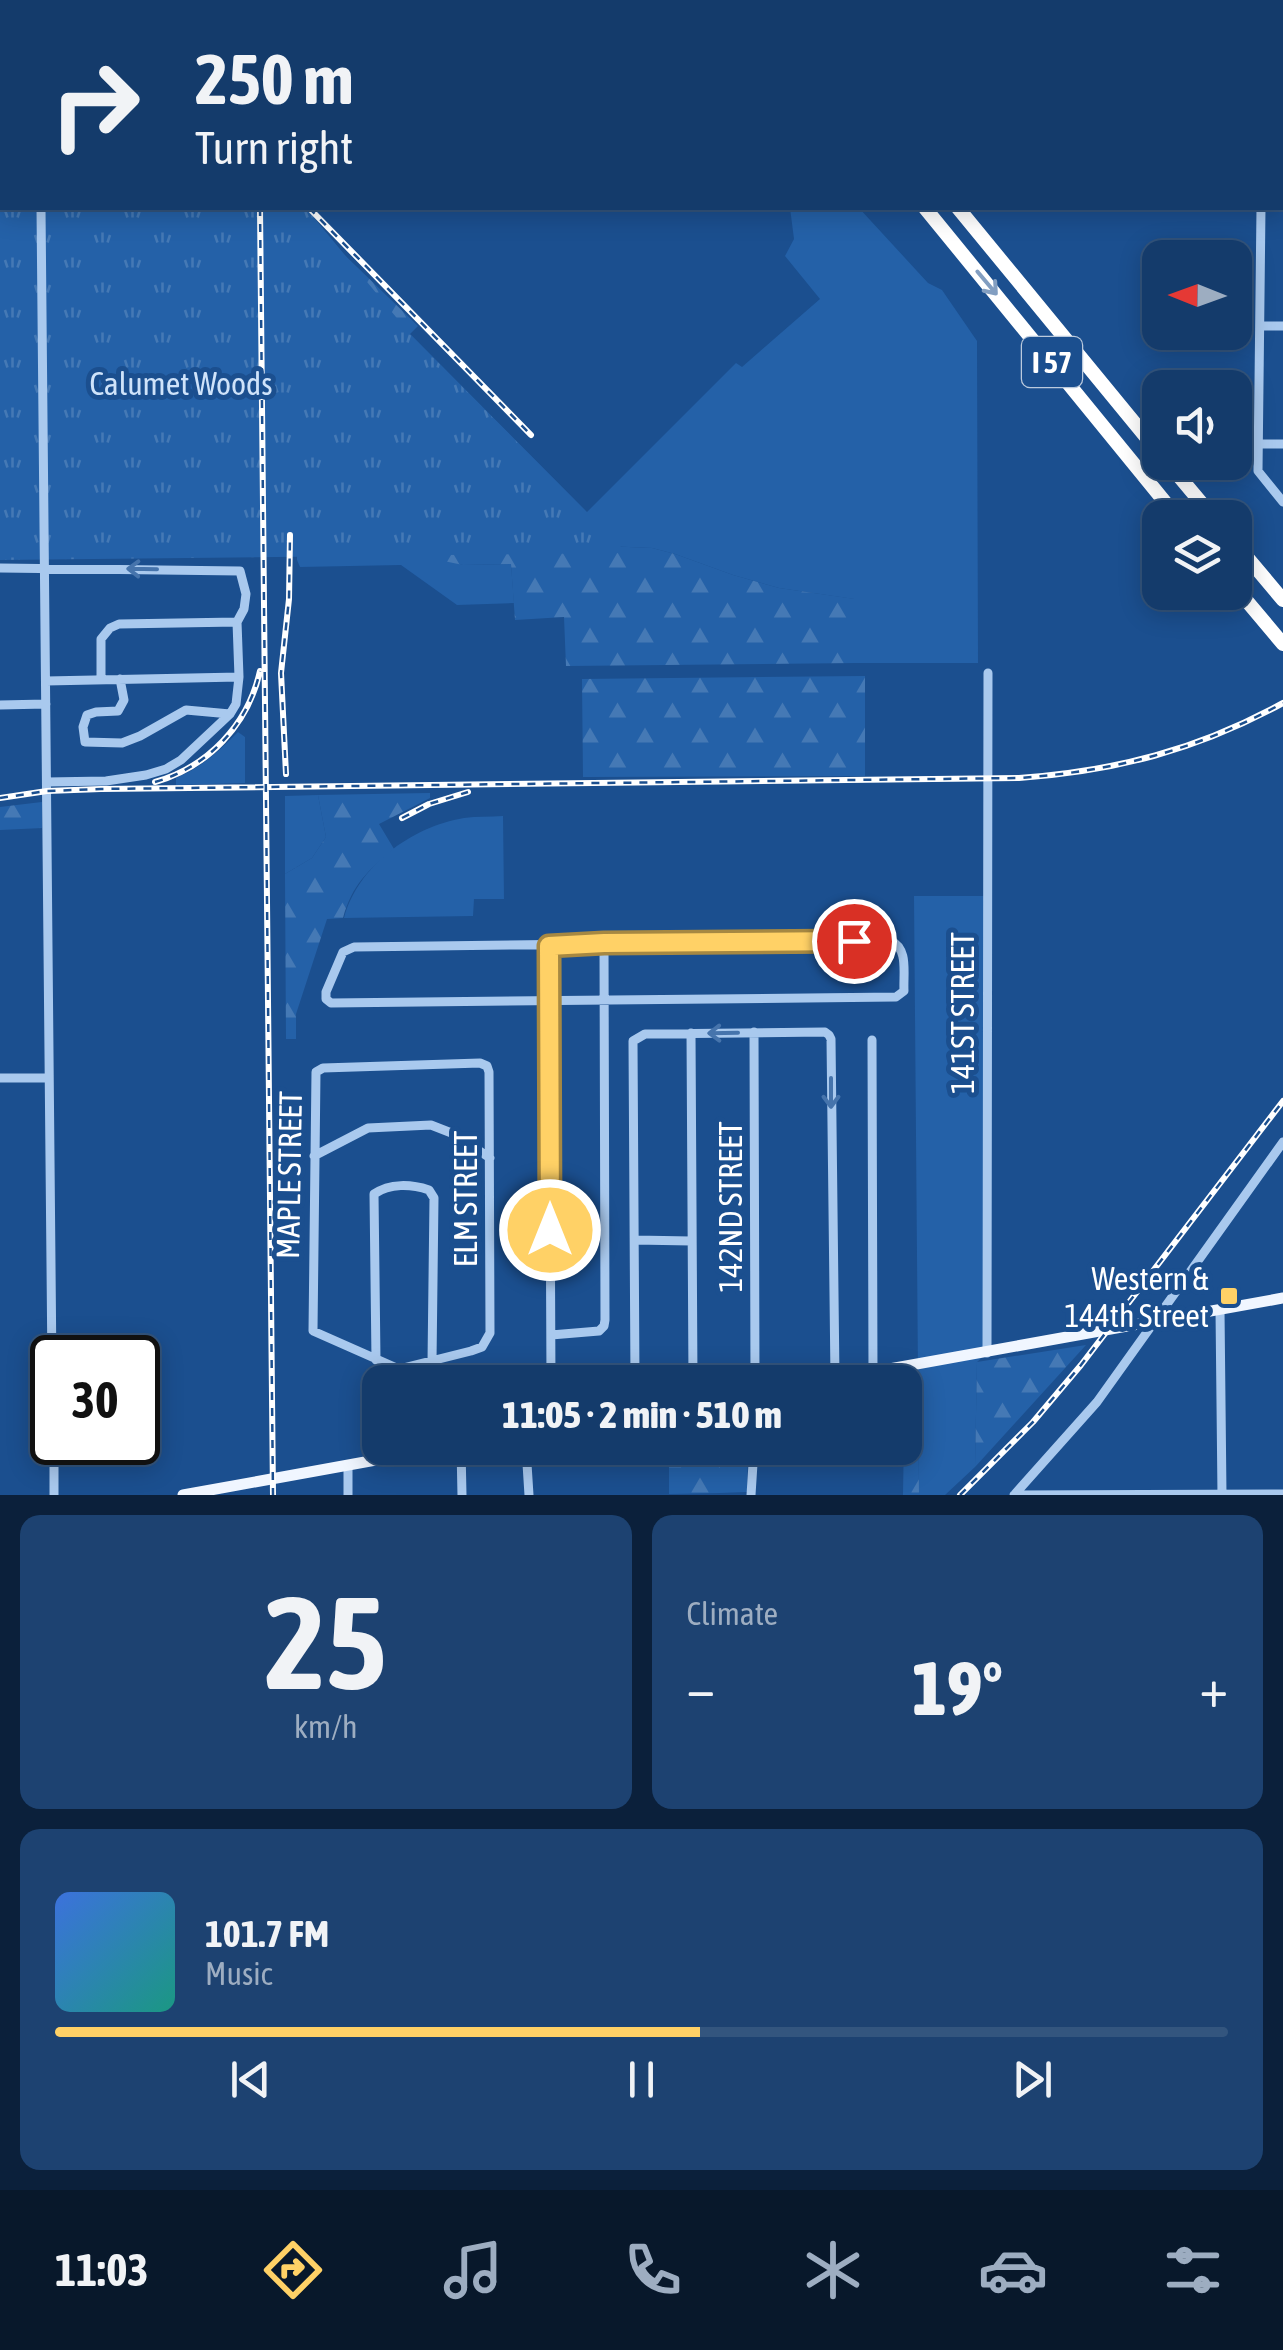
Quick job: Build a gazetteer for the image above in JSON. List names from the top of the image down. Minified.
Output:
{"streets":{"highway":["I 57"],"street":["141ST STREET","MAPLE STREET","ELM STREET","142ND STREET"]},"crossings":[["MAPLE STREET","ELM STREET"]],"parks":["Calumet Woods"],"places":{"transit":["Western & 144th Street"]},"north":"left","page":{"turn":["250 m","Turn right"],"limit":"30","trip":"11:05 · 2 min · 510 m","tile":[["25","km/h"],"Climate"],"heat":["−","19°","+"],"song":["101.7 FM","Music"],"tabs":"11:03"}}
